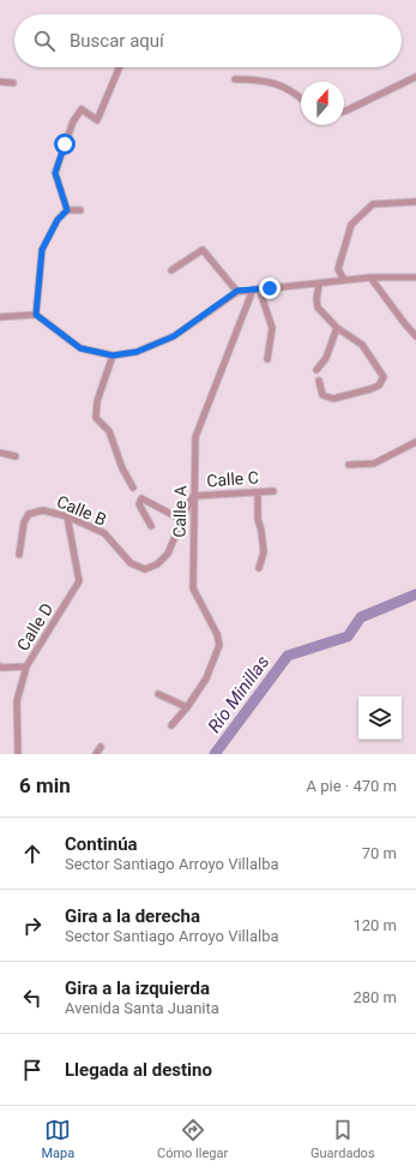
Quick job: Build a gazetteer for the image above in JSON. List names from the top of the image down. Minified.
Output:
{"streets":{"street":["Calle C","Calle B","Calle A","Calle D"]},"crossings":[["Calle C","Calle B"],["Calle C","Calle A"],["Calle B","Calle A"],["Calle B","Calle D"]],"water":["Río Minillas"],"north":"top","page":{"search":"Buscar aquí","heading":["6 min","A pie · 470 m"],"list":[["Continúa","Sector Santiago Arroyo Villalba","70 m"],["Gira a la derecha","Sector Santiago Arroyo Villalba","120 m"],["Gira a la izquierda","Avenida Santa Juanita","280 m"],"Llegada al destino"],"nav":["Mapa","Cómo llegar","Guardados"]}}
